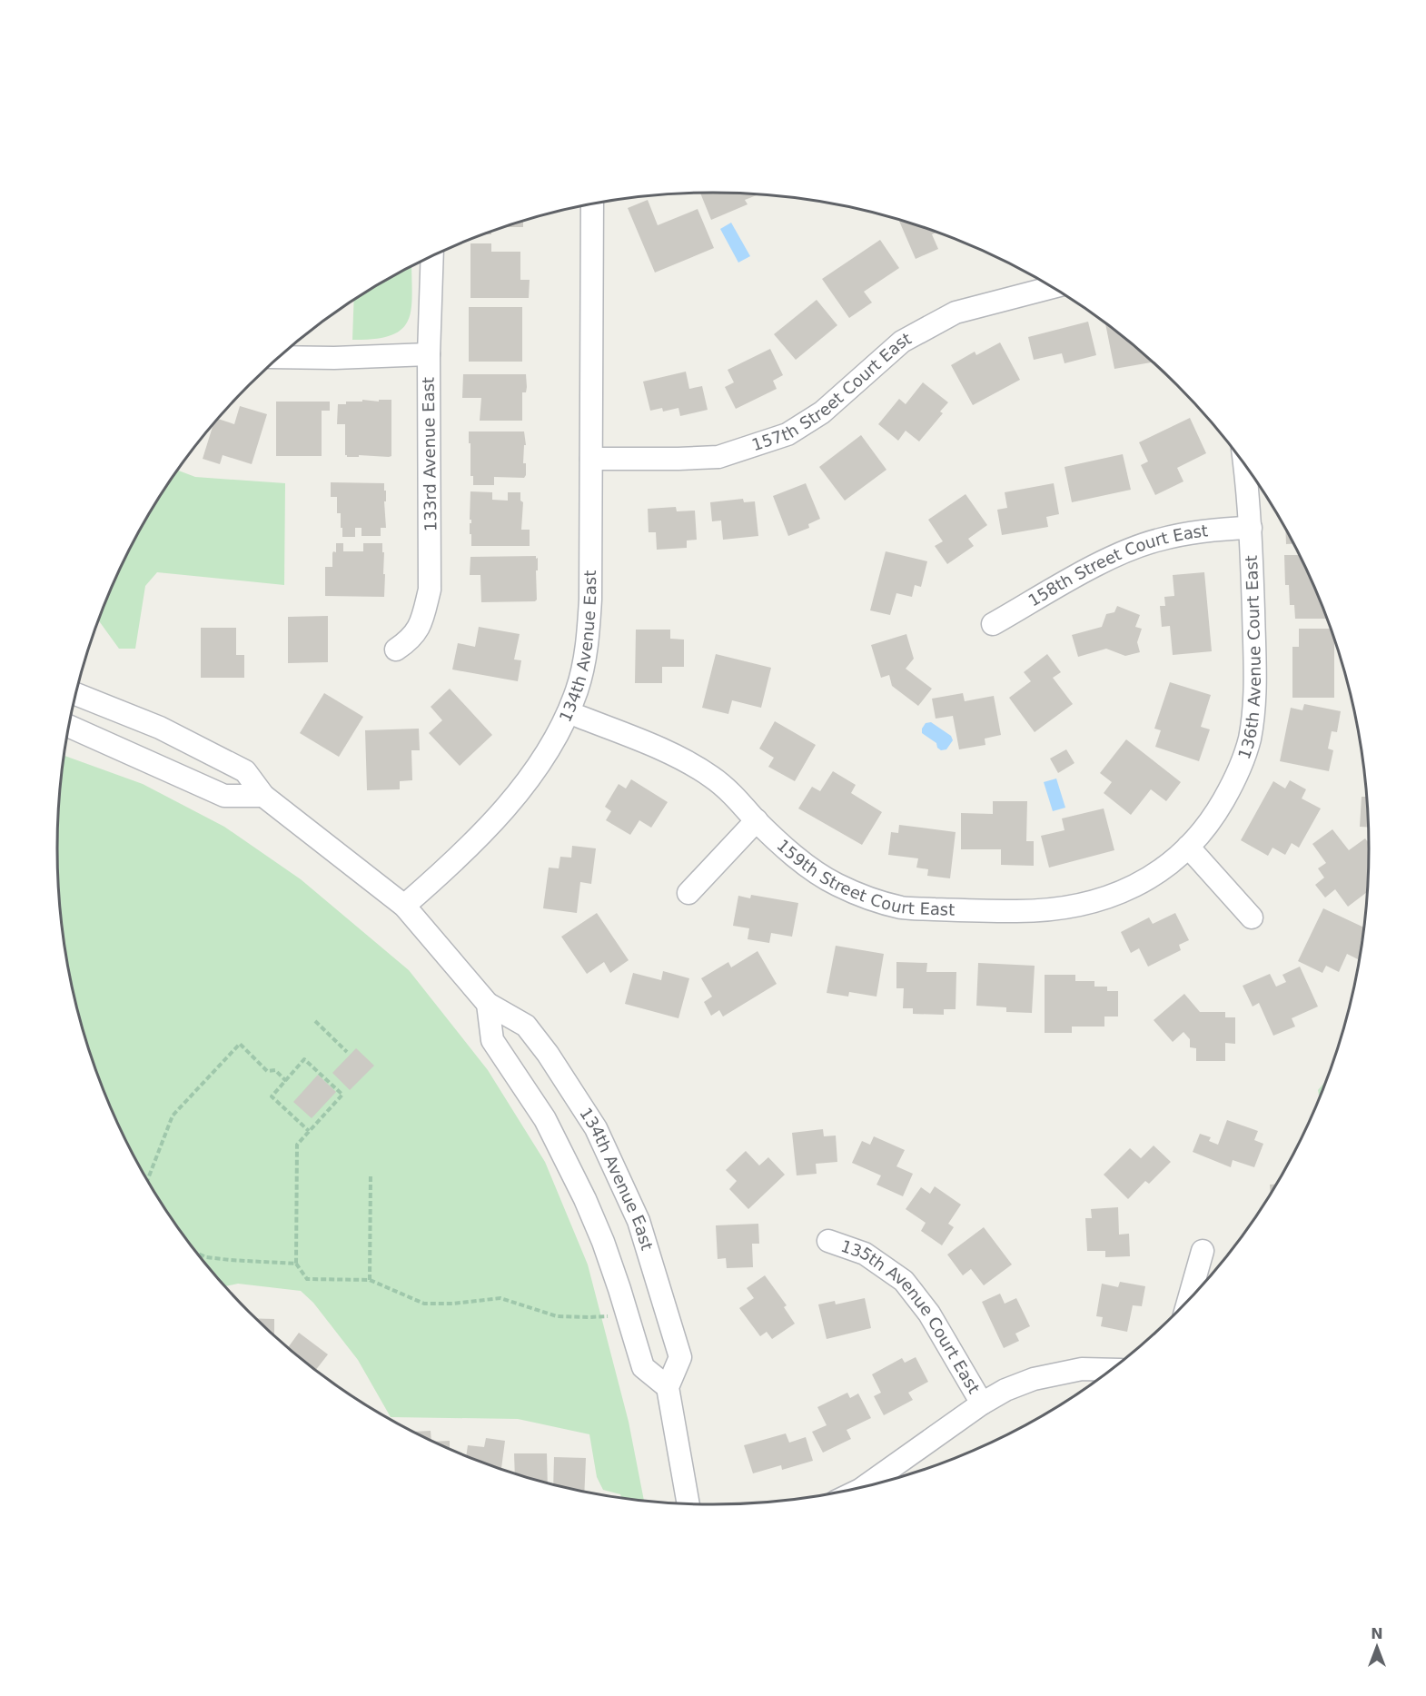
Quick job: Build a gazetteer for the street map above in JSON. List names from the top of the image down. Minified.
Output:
{"streets":{"street":["157th Street Court East","133rd Avenue East","158th Street Court East","134th Avenue East","136th Avenue Court East","159th Street Court East","135th Avenue Court East"]},"crossings":[["157th Street Court East","134th Avenue East"],["158th Street Court East","136th Avenue Court East"],["134th Avenue East","159th Street Court East"],["136th Avenue Court East","159th Street Court East"]],"north":"top"}
